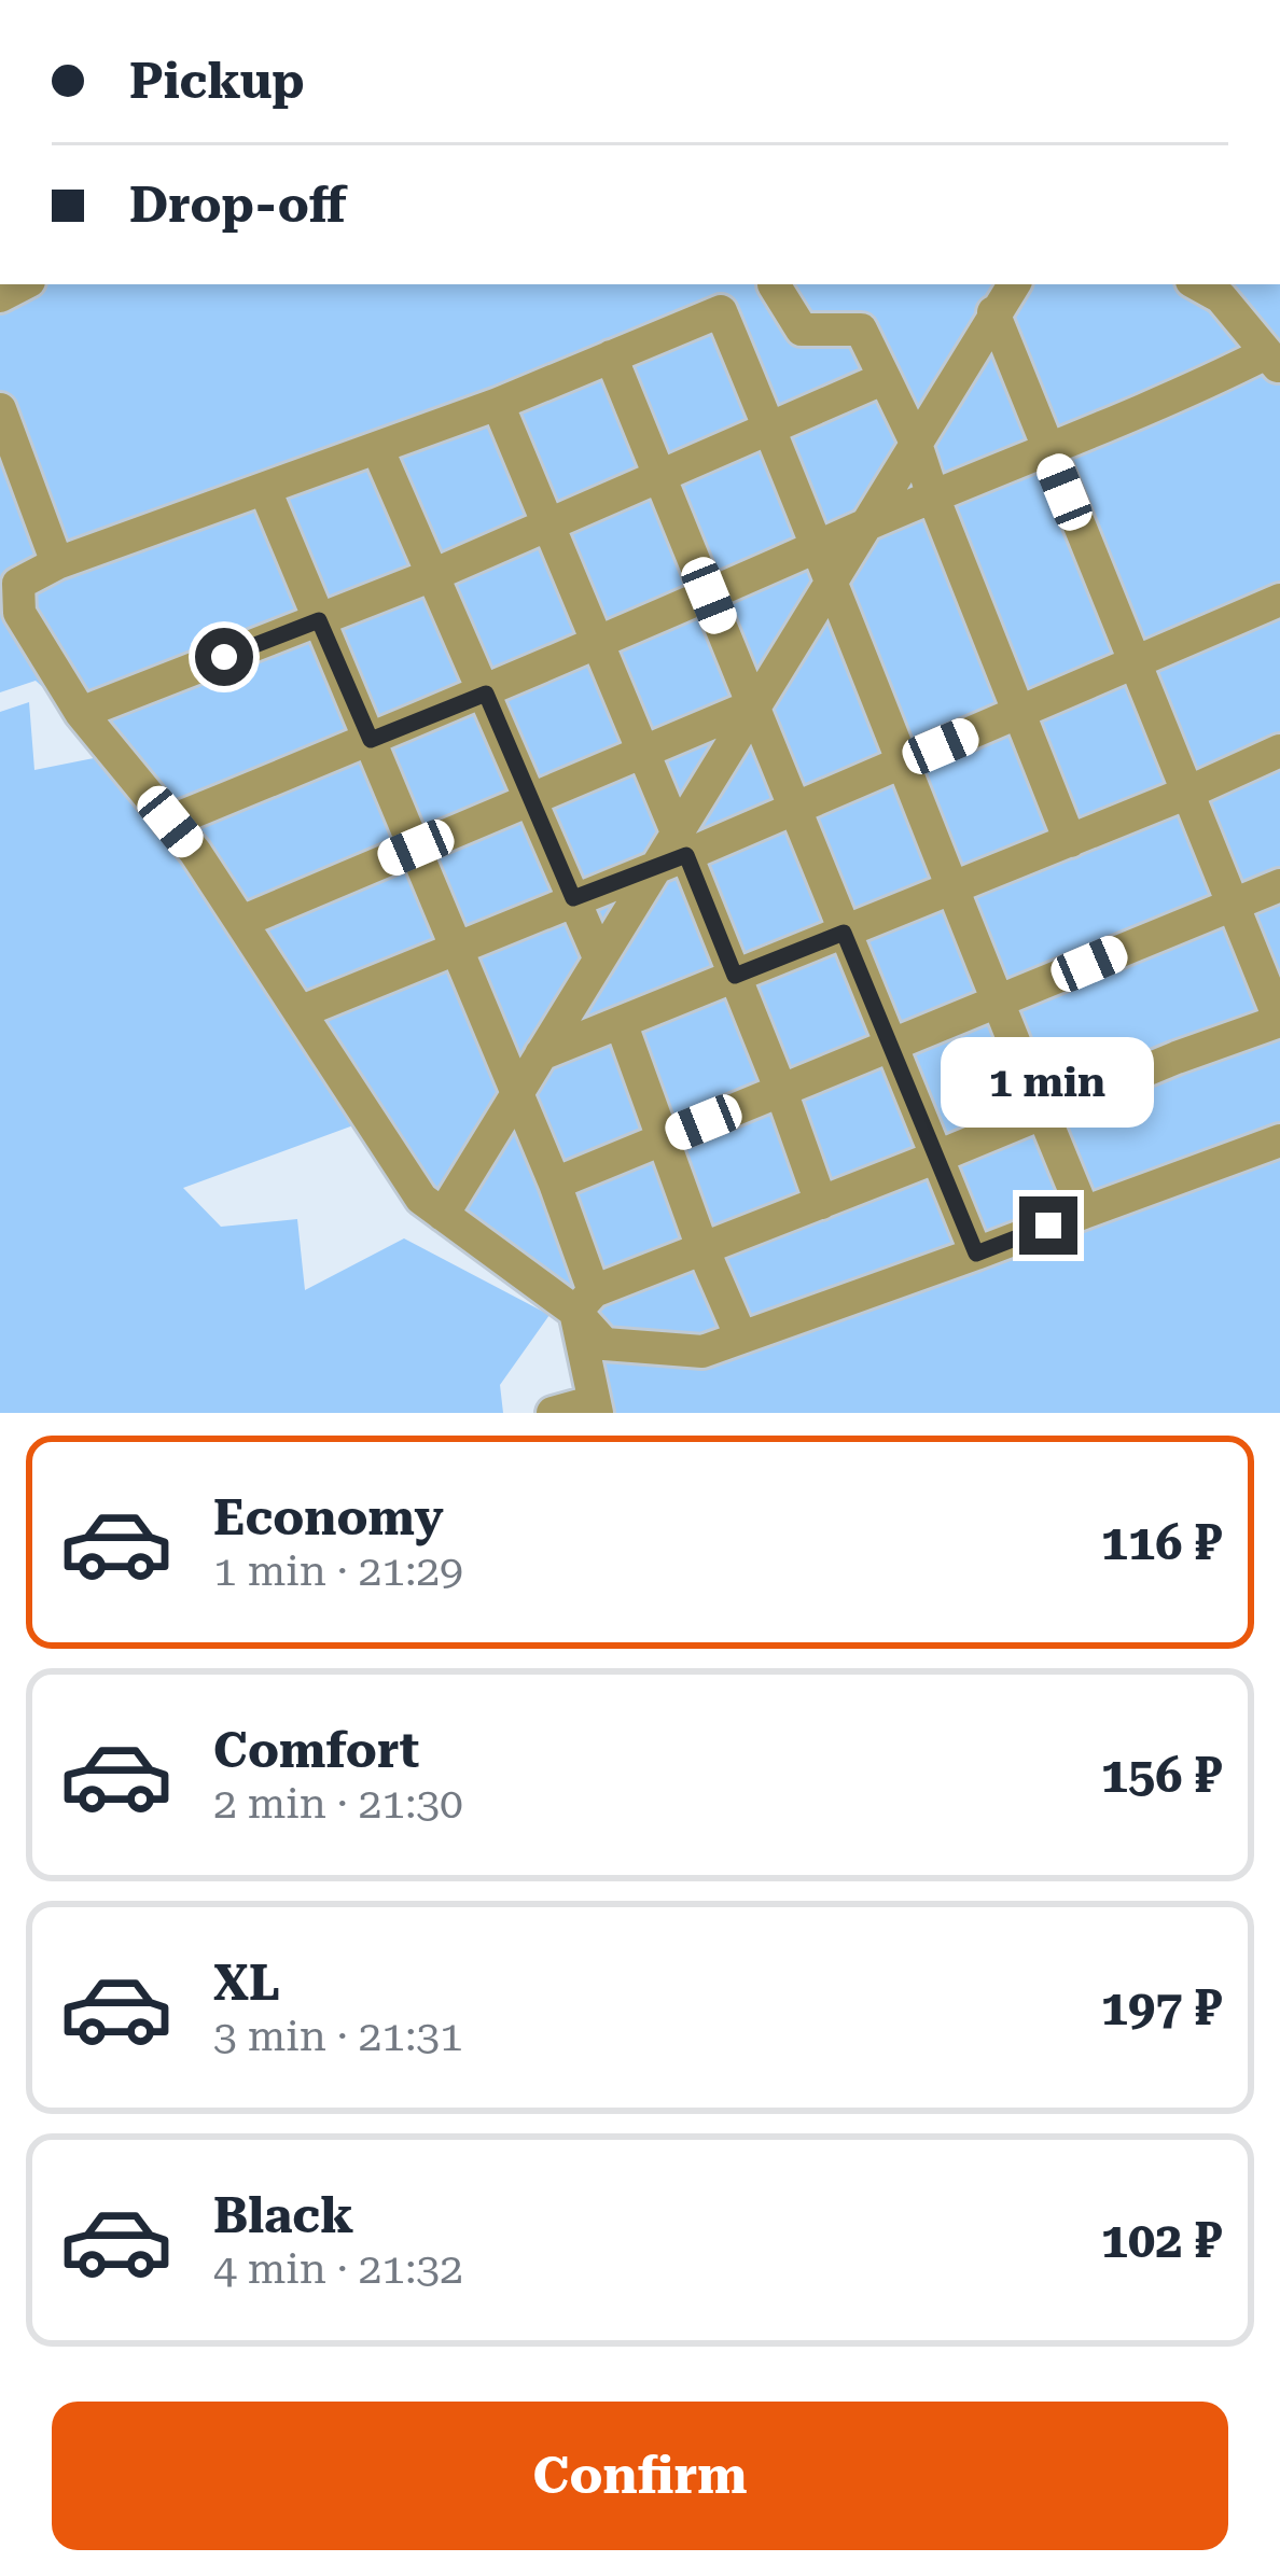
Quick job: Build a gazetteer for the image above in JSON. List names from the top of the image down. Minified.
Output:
{"page":{"banner":["Pickup","Drop-off"],"bubble":"1 min","list":[{"name":"Economy","note":"1 min · 21:29","value":"116 ₽"},{"name":"Comfort","note":"2 min · 21:30","value":"156 ₽"},{"name":"XL","note":"3 min · 21:31","value":"197 ₽"},{"name":"Black","note":"4 min · 21:32","value":"102 ₽"}],"buttons":"Confirm"}}
